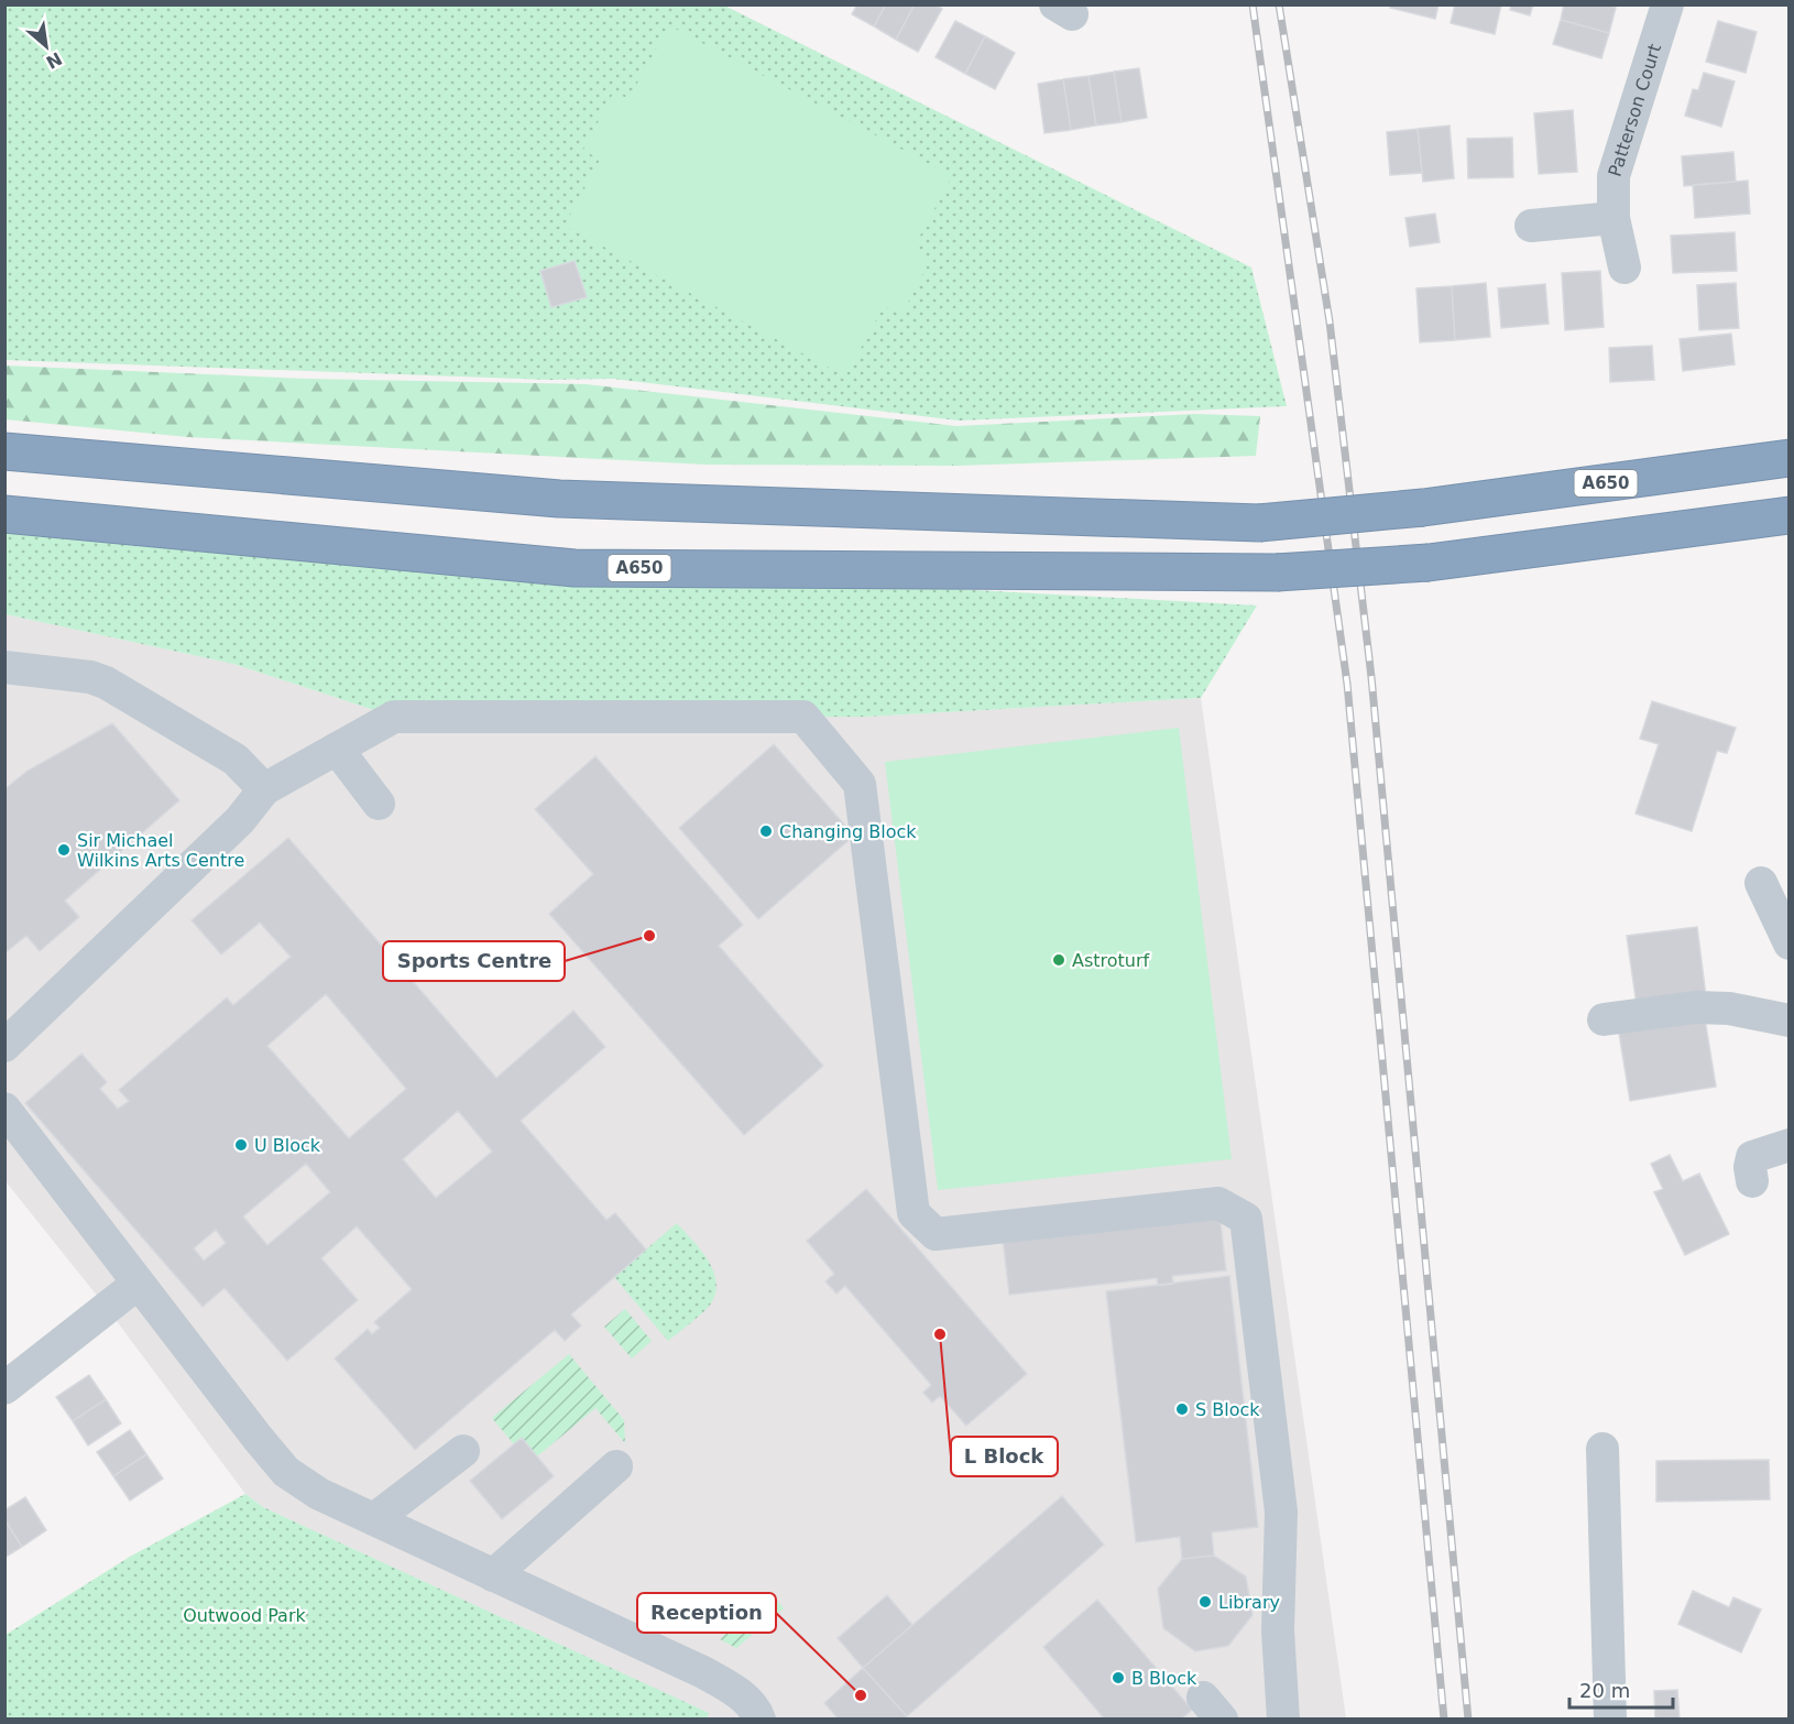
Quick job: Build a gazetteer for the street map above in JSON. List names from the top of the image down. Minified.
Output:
{"streets":{"highway":["A650"],"street":["Patterson Court"]},"parks":["Outwood Park"],"places":["Changing Block","Sir Michael Wilkins Arts Centre","Sports Centre","Astroturf","U Block","L Block","S Block","Library","B Block","Reception"],"scale_bar":"20 m","north":"bottom right"}
